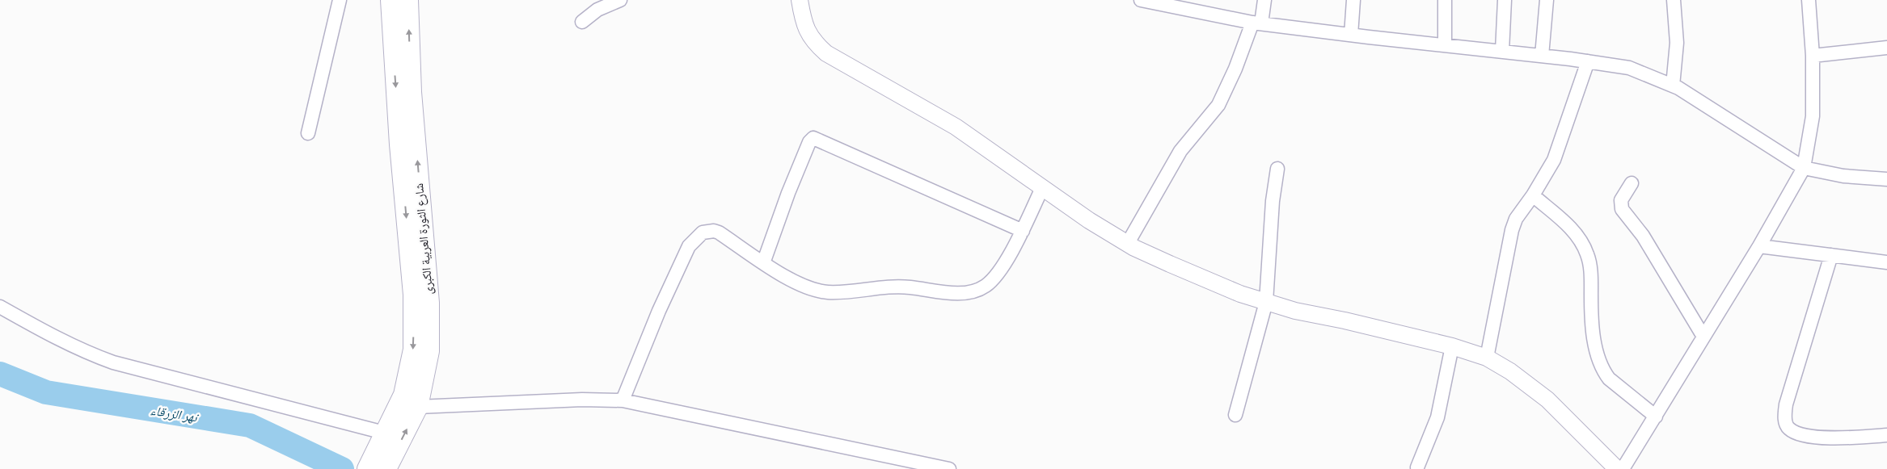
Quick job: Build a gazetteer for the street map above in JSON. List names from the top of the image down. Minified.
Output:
{"streets":{"main road":["شارع الثورة العربية الكبرى"]},"water":["نهر الزرقاء"]}
